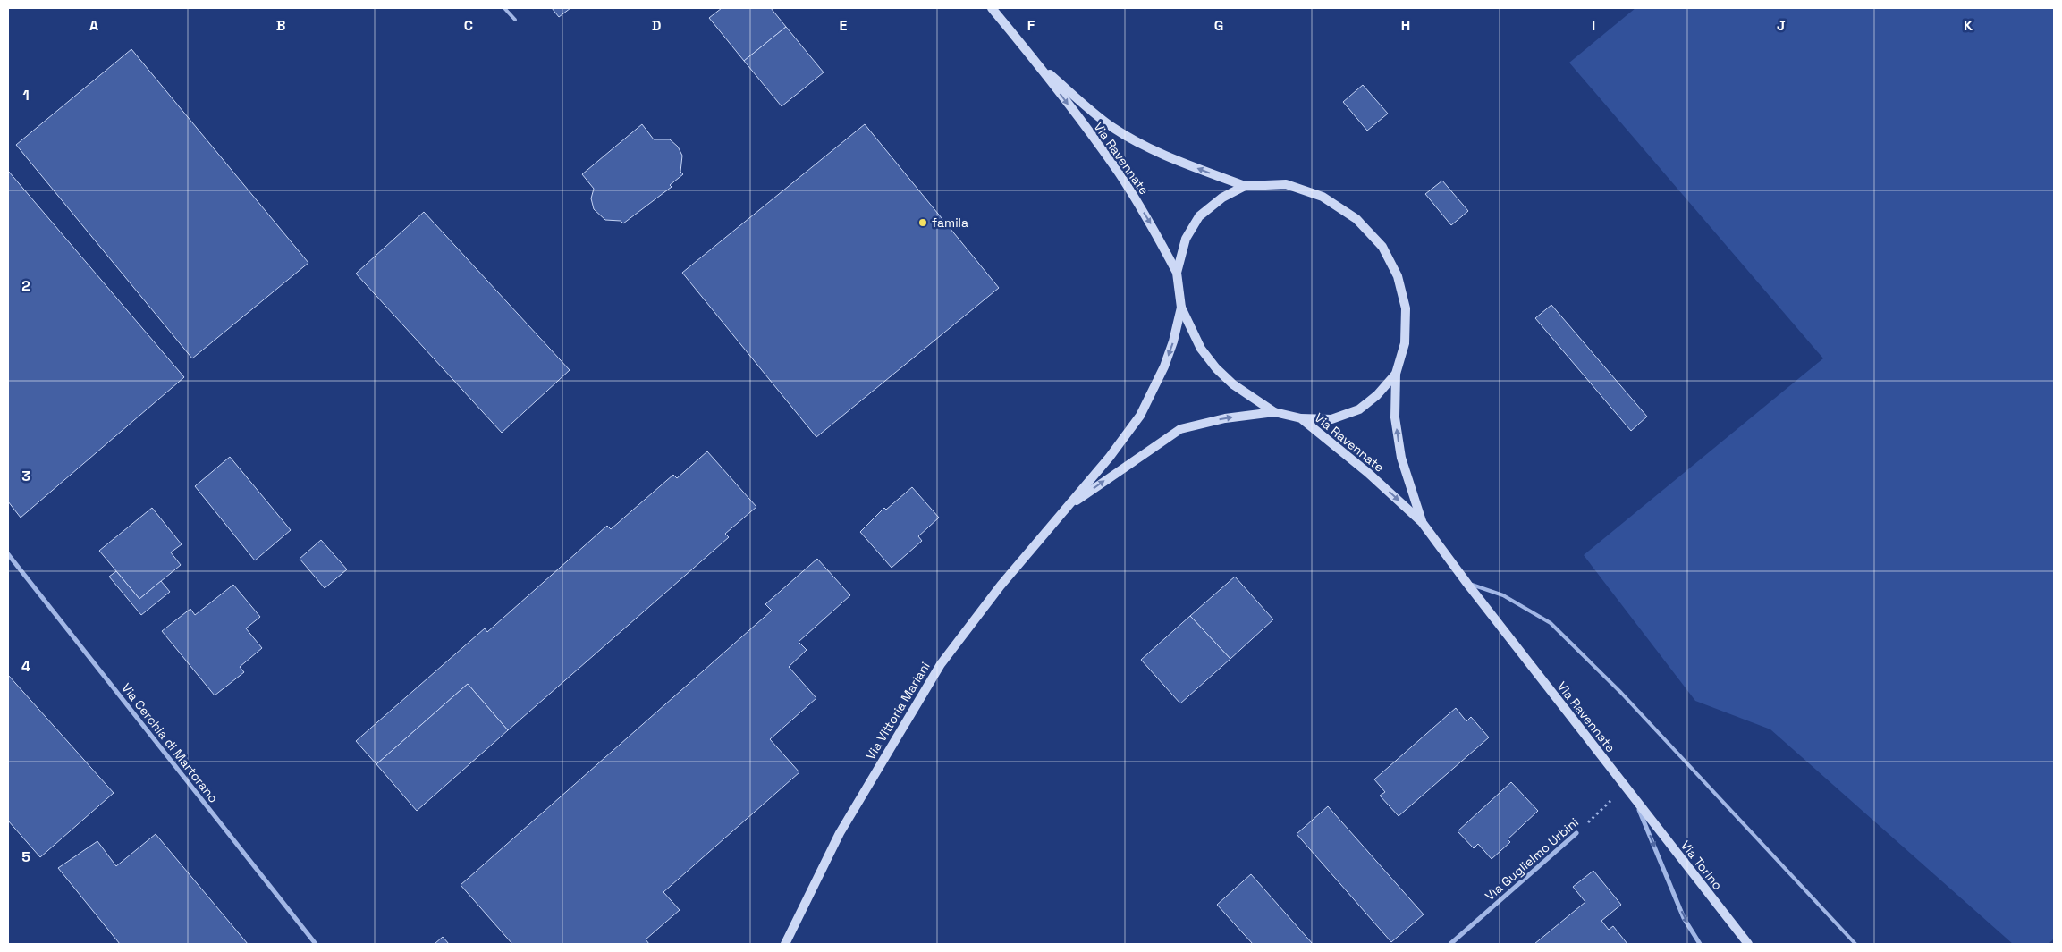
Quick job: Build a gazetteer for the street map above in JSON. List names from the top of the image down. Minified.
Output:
{"streets":{"main road":["Via Ravennate","Via Vittoria Mariani","Via Torino"],"street":["Via Cerchia di Martorano","Via Guglielmo Urbini"]},"crossings":[["Via Ravennate","Via Guglielmo Urbini"],["Via Ravennate","Via Torino"]],"places":["famila"],"grid":{"columns":["A","B","C","D","E","F","G","H","I","J","K"],"rows":["1","2","3","4","5"]}}
